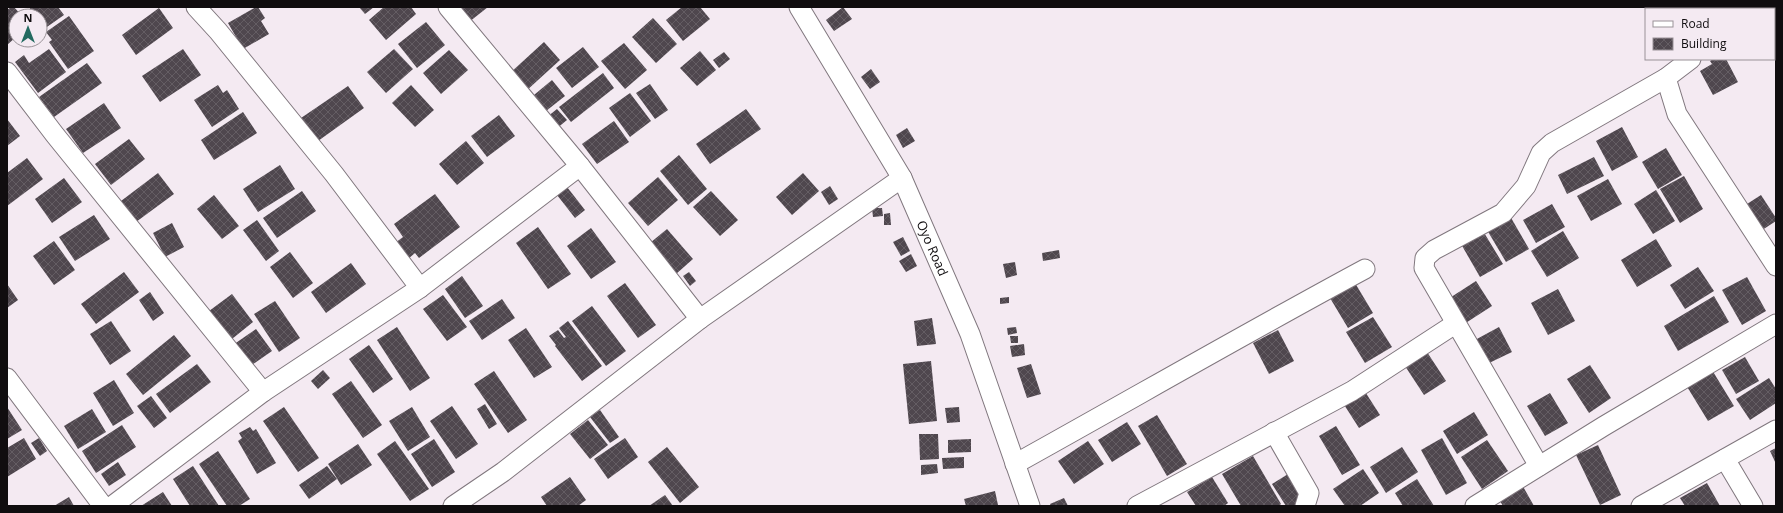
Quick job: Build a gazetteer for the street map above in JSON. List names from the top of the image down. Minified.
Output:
{"streets":{"street":["Oyo Road"]},"legend":["Road","Building"],"north":"top"}
